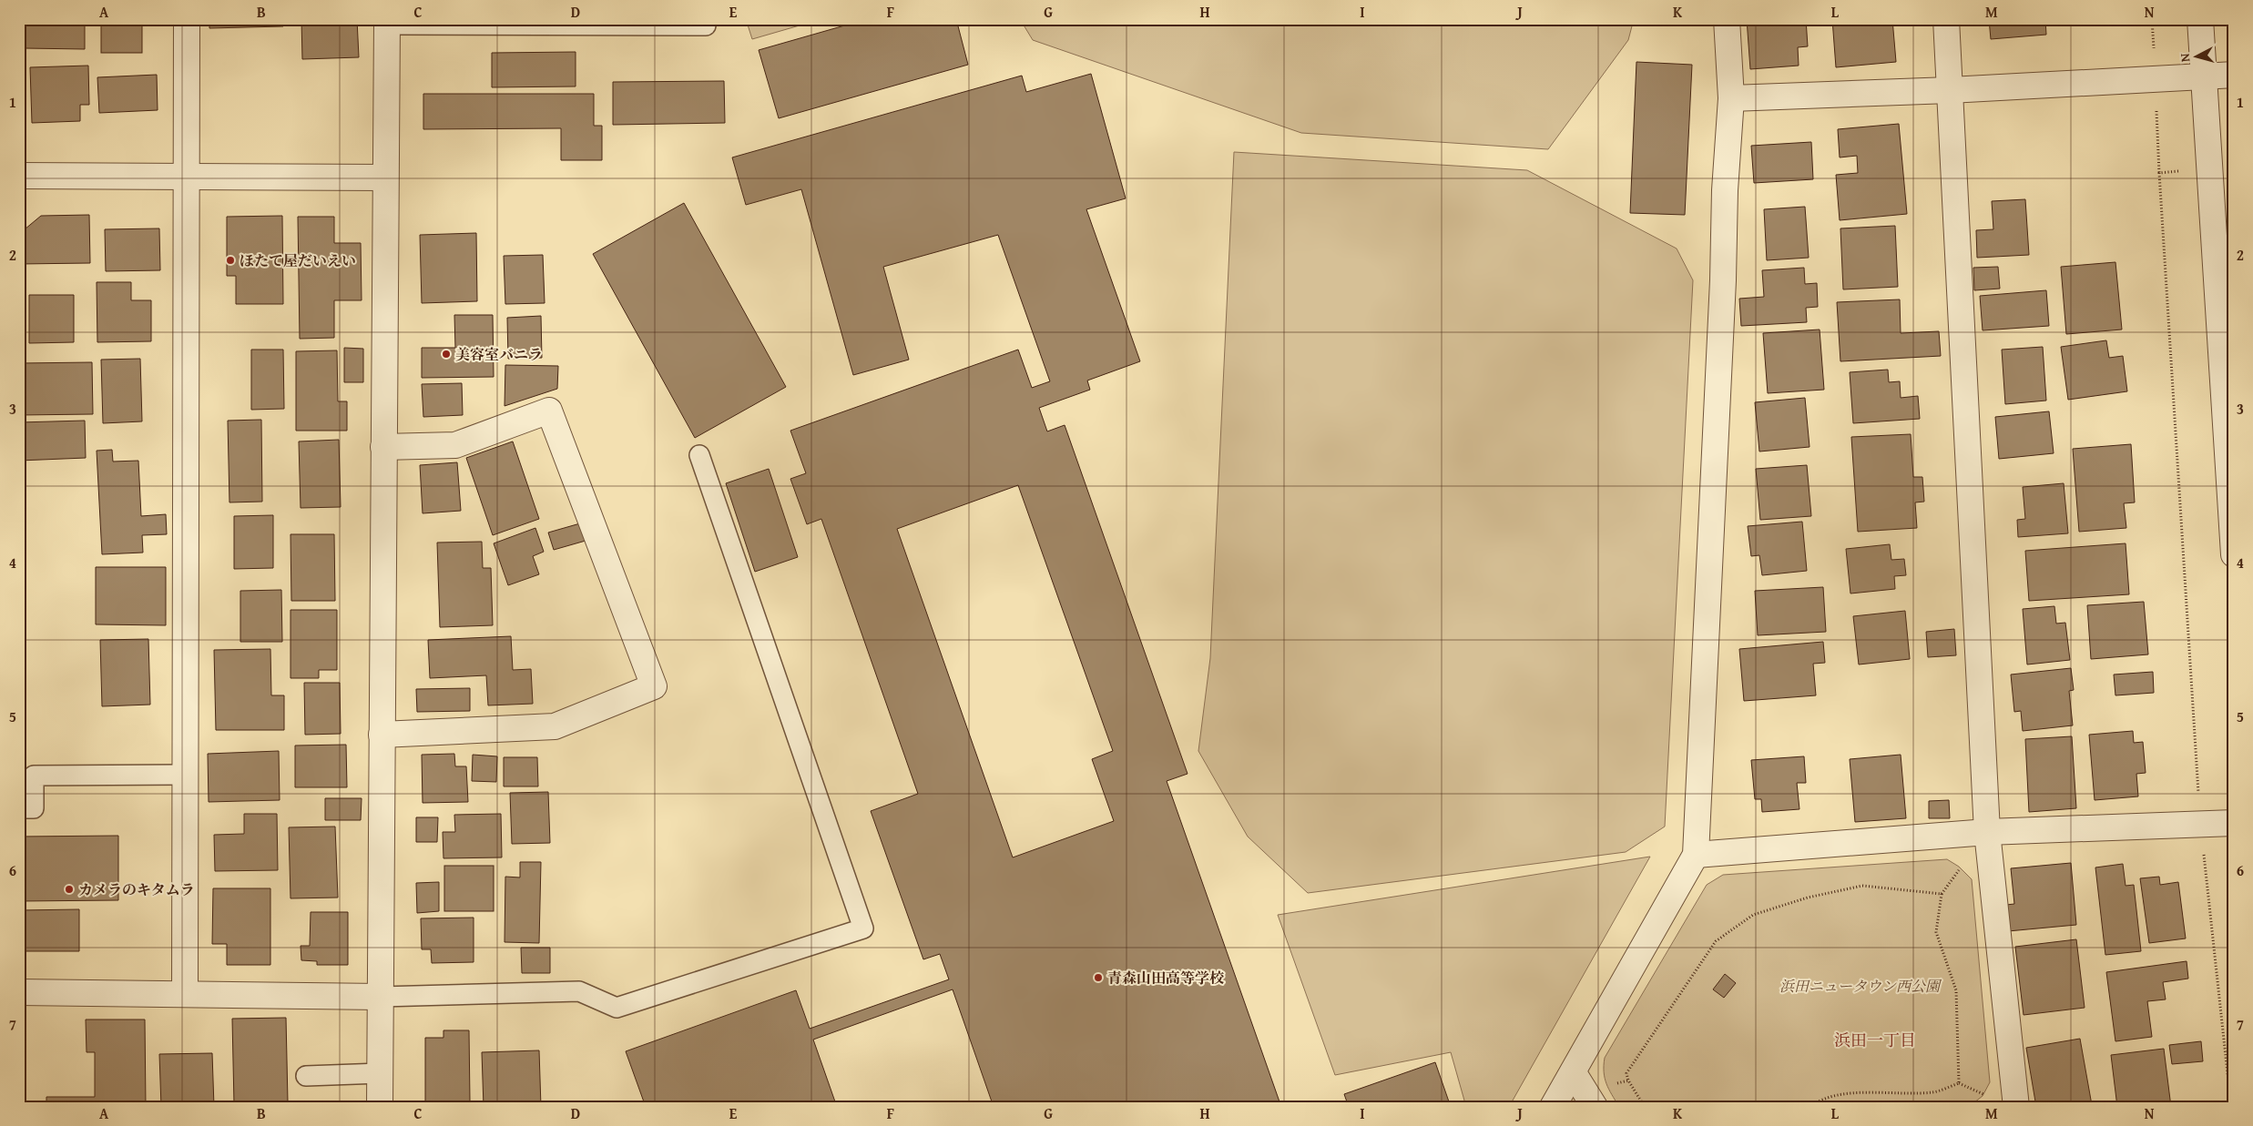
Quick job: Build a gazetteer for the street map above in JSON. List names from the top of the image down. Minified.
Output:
{"districts":["浜田一丁目"],"parks":["浜田ニュータウン西公園"],"places":["ほたて屋だいえい","美容室バニラ","カメラのキタムラ","青森山田高等学校"],"north":"left","grid":{"columns":["A","B","C","D","E","F","G","H","I","J","K","L","M","N"],"rows":["1","2","3","4","5","6","7"]}}
